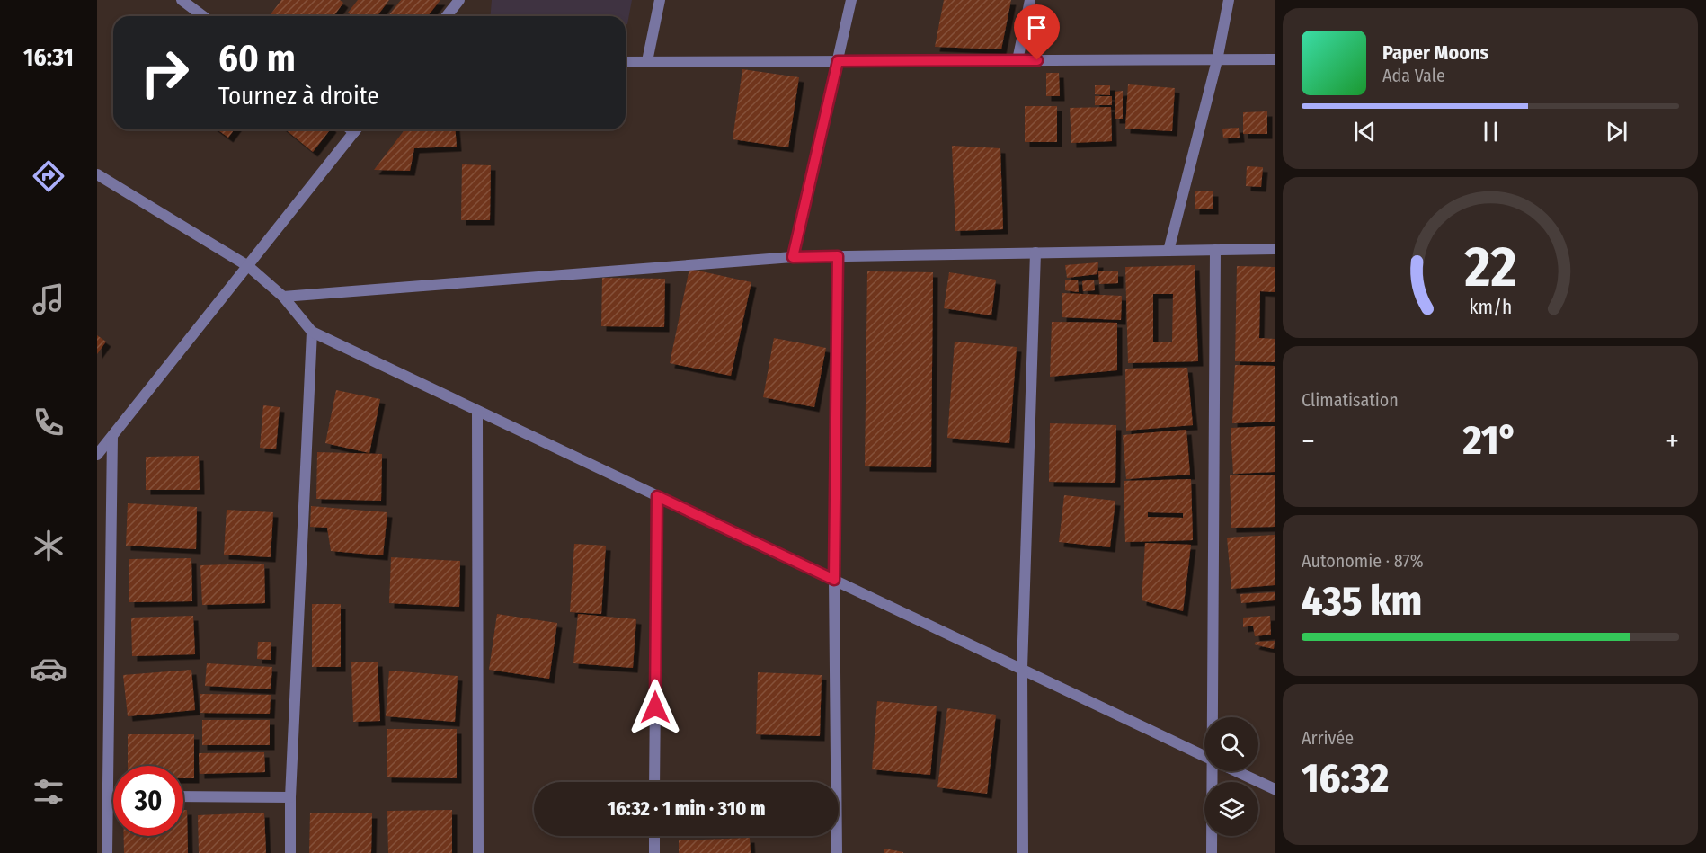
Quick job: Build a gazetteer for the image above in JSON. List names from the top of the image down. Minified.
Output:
{"page":{"tabs":"16:31","turn":["60 m","Tournez à droite"],"song":["Paper Moons","Ada Vale"],"tile":["Climatisation",["Autonomie · 87%","435 km"],["Arrivée","16:32"]],"heat":["−","21°","+"],"limit":"30","trip":"16:32 · 1 min · 310 m","gauge":["22","km/h"]}}
